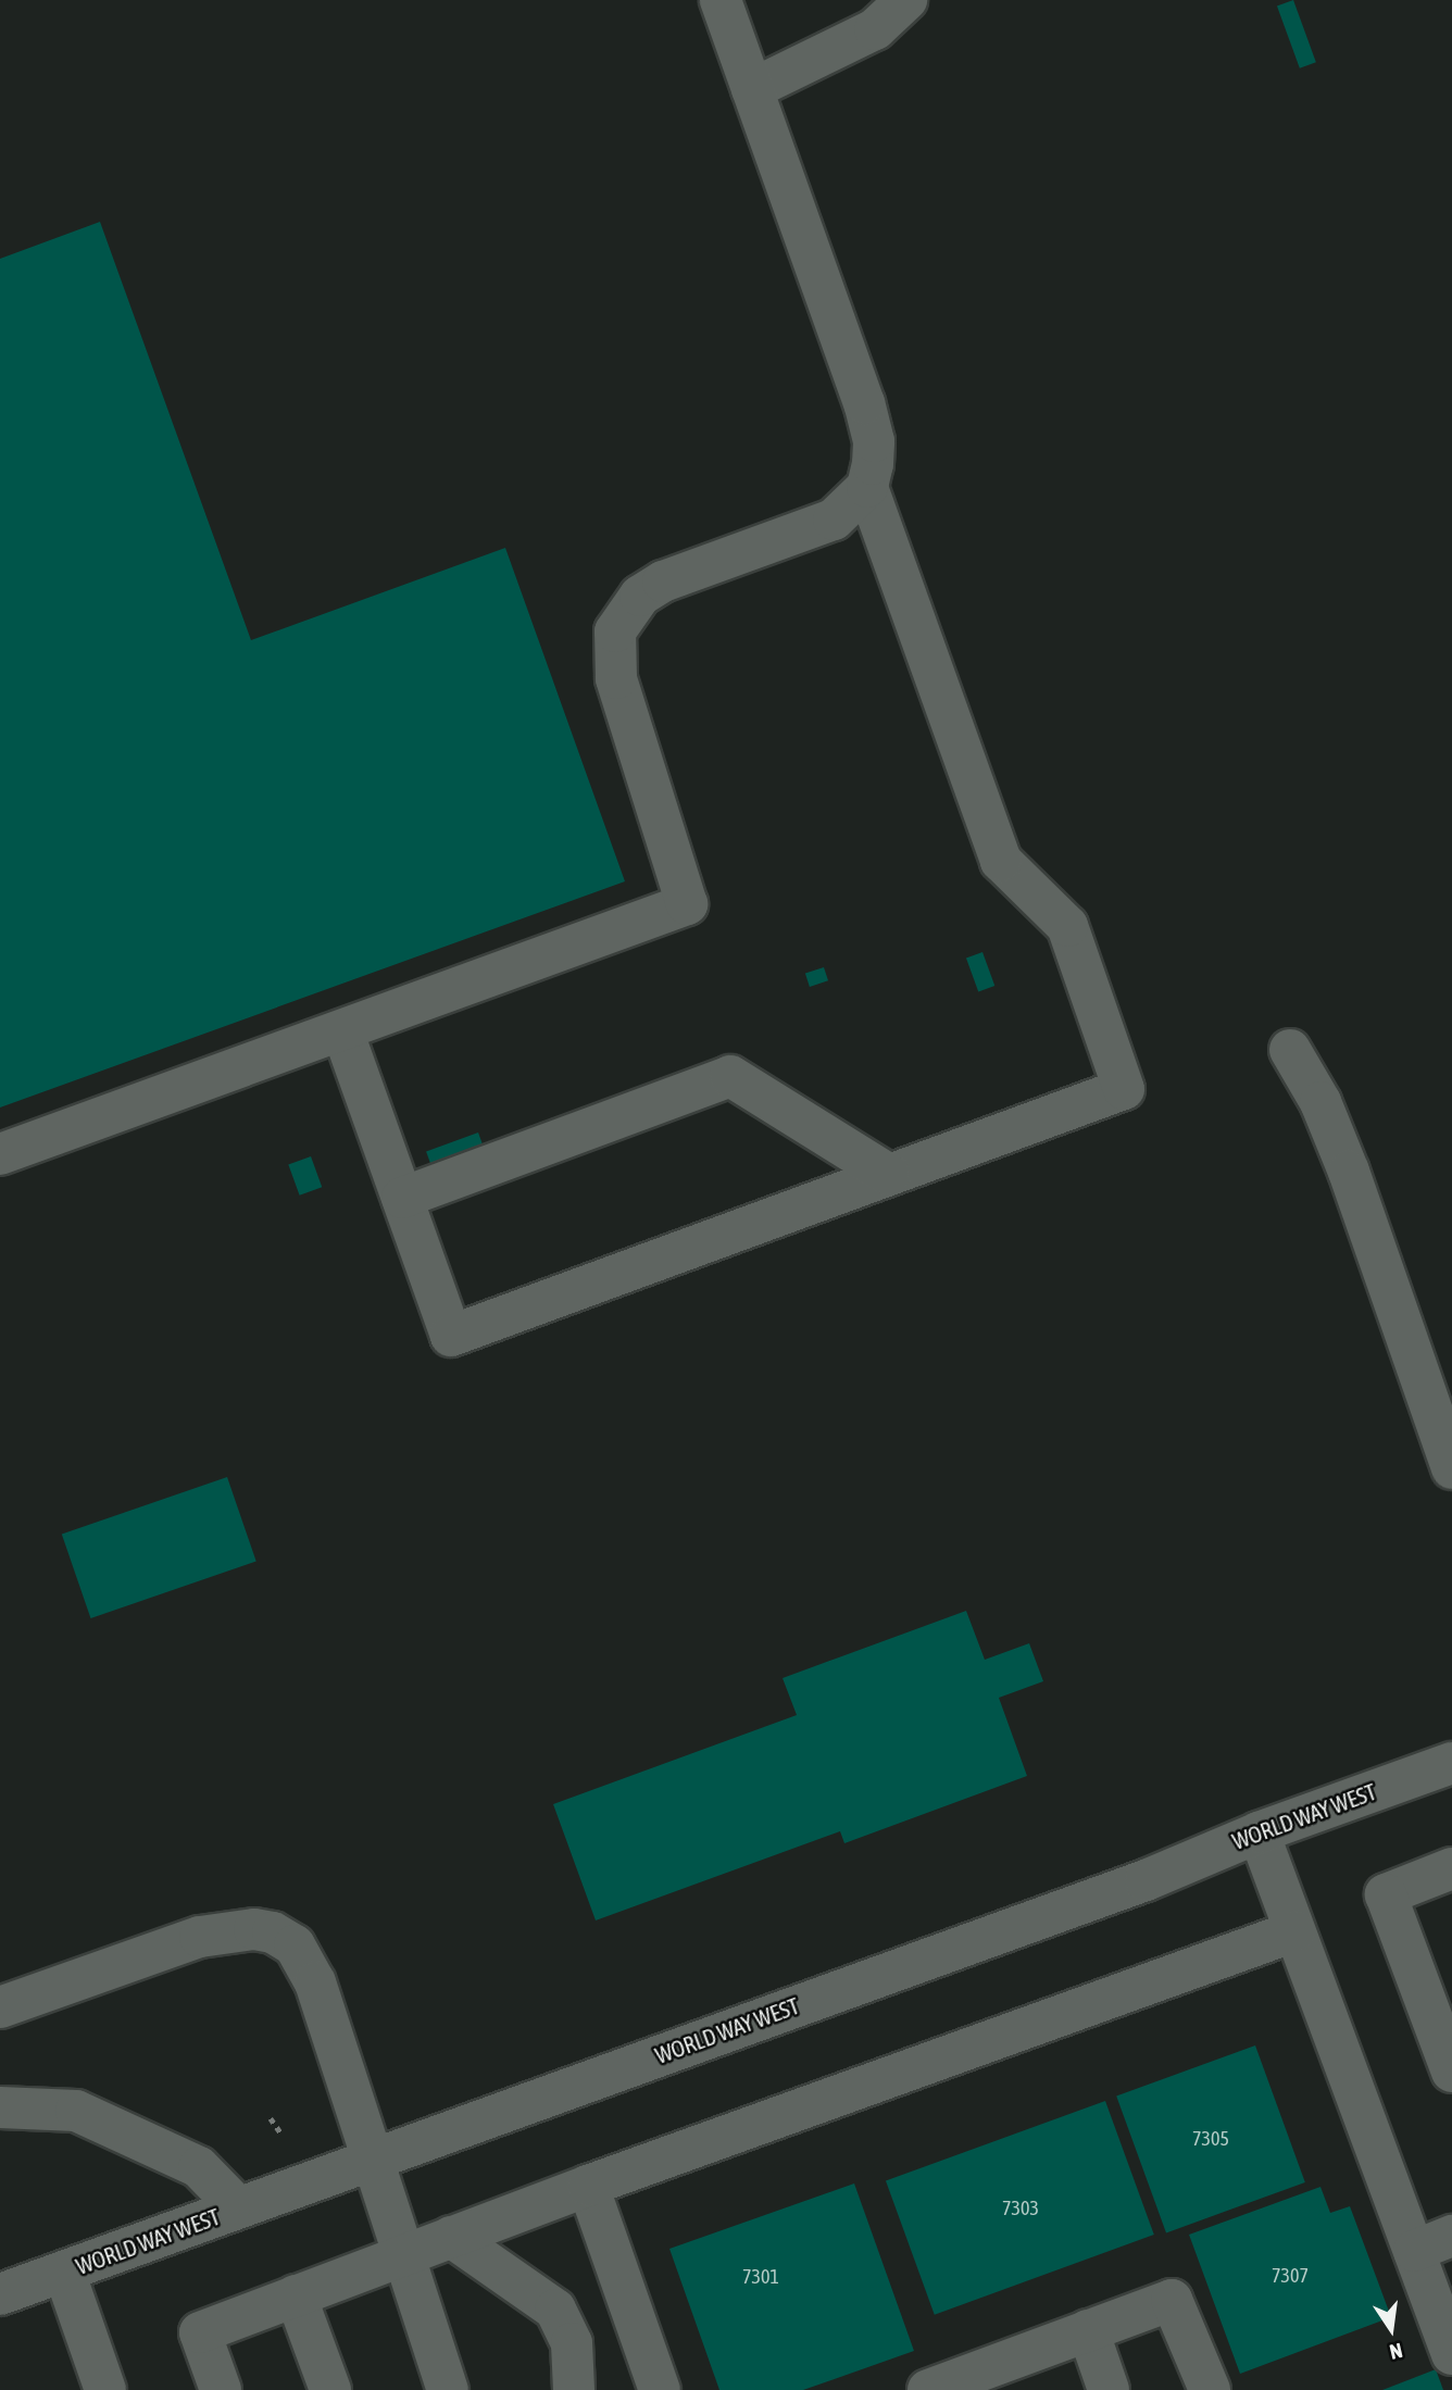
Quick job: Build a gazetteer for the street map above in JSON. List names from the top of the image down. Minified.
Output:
{"streets":{"street":["WORLD WAY WEST"]},"house_numbers":["7305","7303","7307","7301"],"north":"bottom"}
